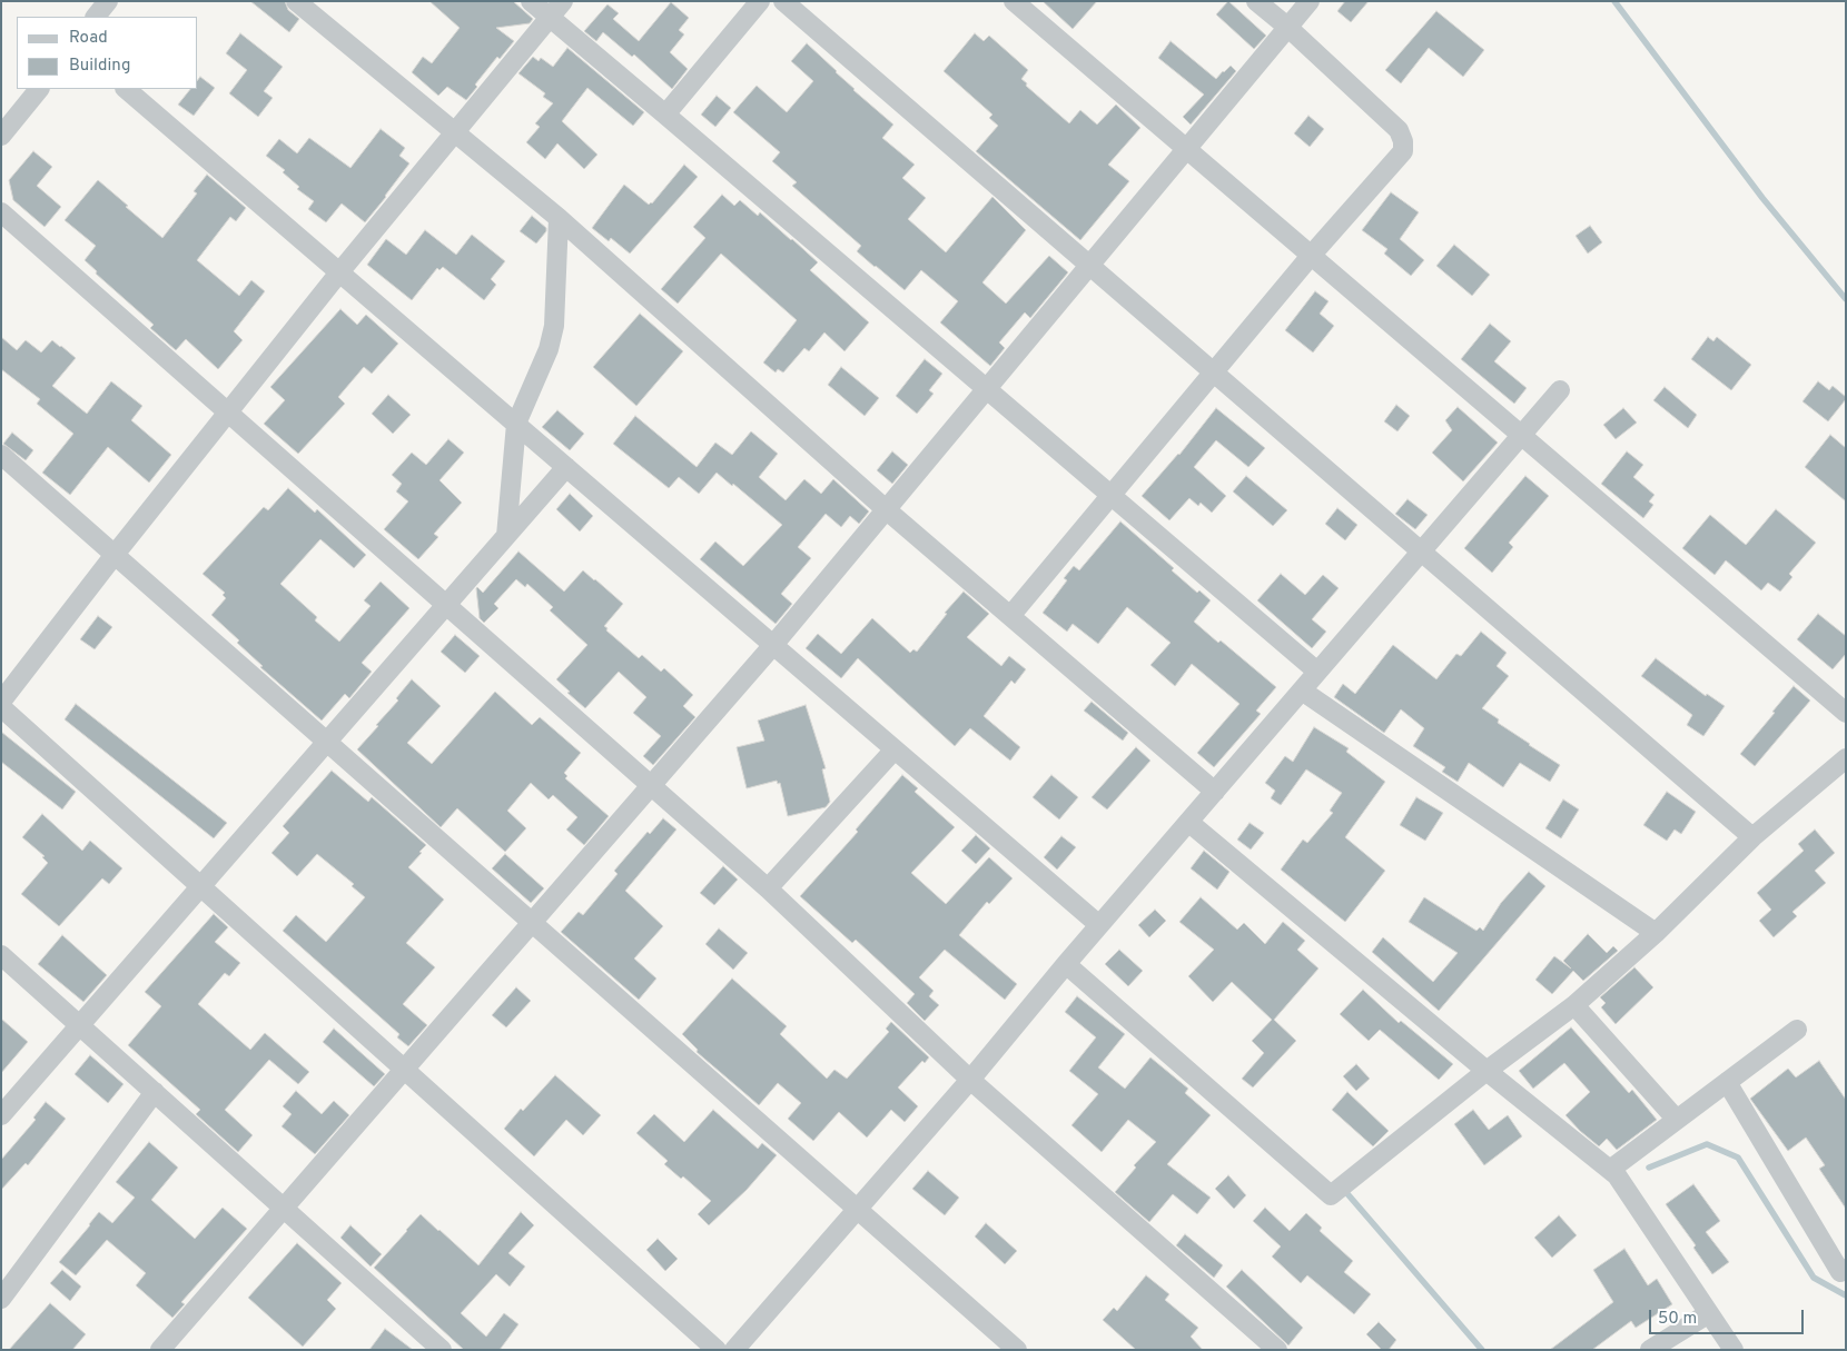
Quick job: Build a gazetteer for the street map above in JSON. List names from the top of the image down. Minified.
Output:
{"legend":["Road","Building"],"scale_bar":"50 m"}
